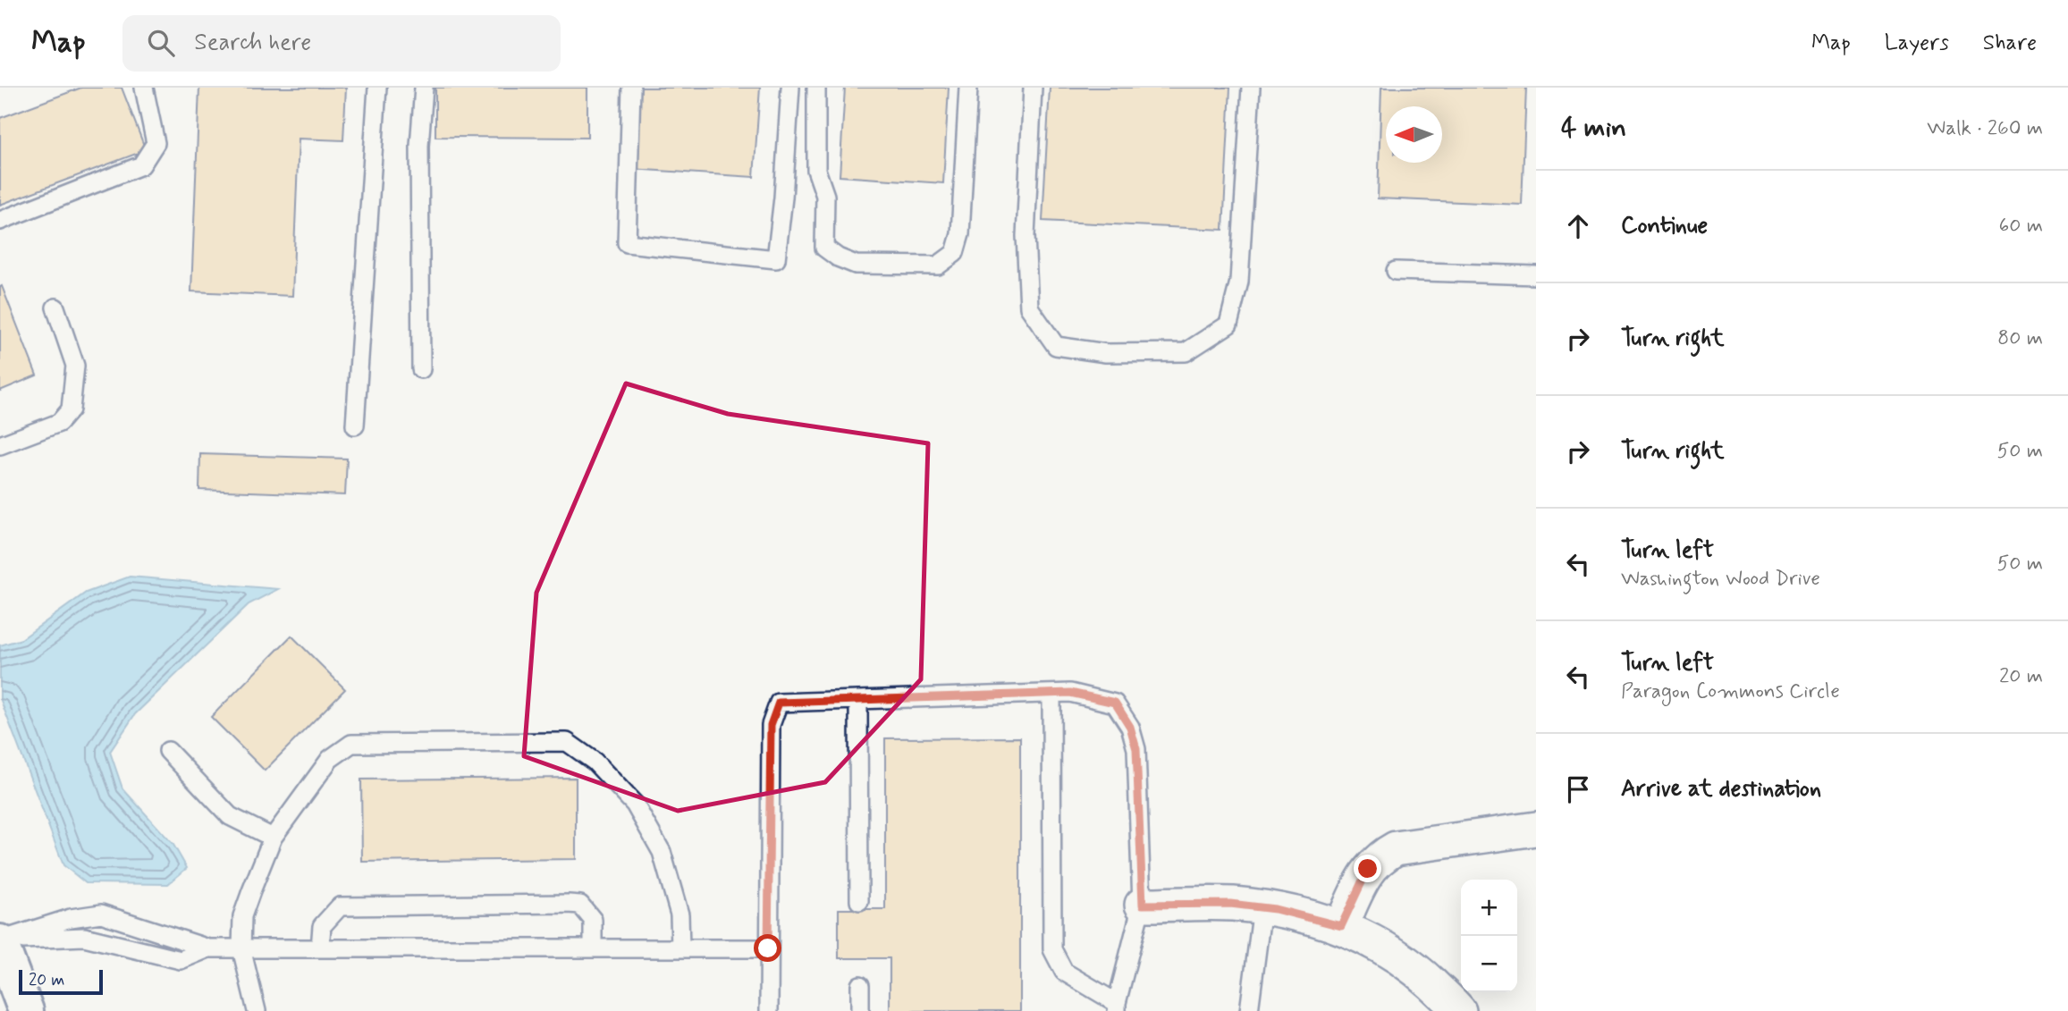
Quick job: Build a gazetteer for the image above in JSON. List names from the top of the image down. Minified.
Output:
{"scale_bar":"20 m","north":"left","page":{"header":"Map","search":"Search here","nav":["Map","Layers","Share"],"heading":["4 min","Walk · 260 m"],"list":[["Continue","60 m"],["Turn right","80 m"],["Turn right","50 m"],["Turn left","Washington Wood Drive","50 m"],["Turn left","Paragon Commons Circle","20 m"],"Arrive at destination"],"map_buttons":["+","−"],"scale":"20 m"}}
